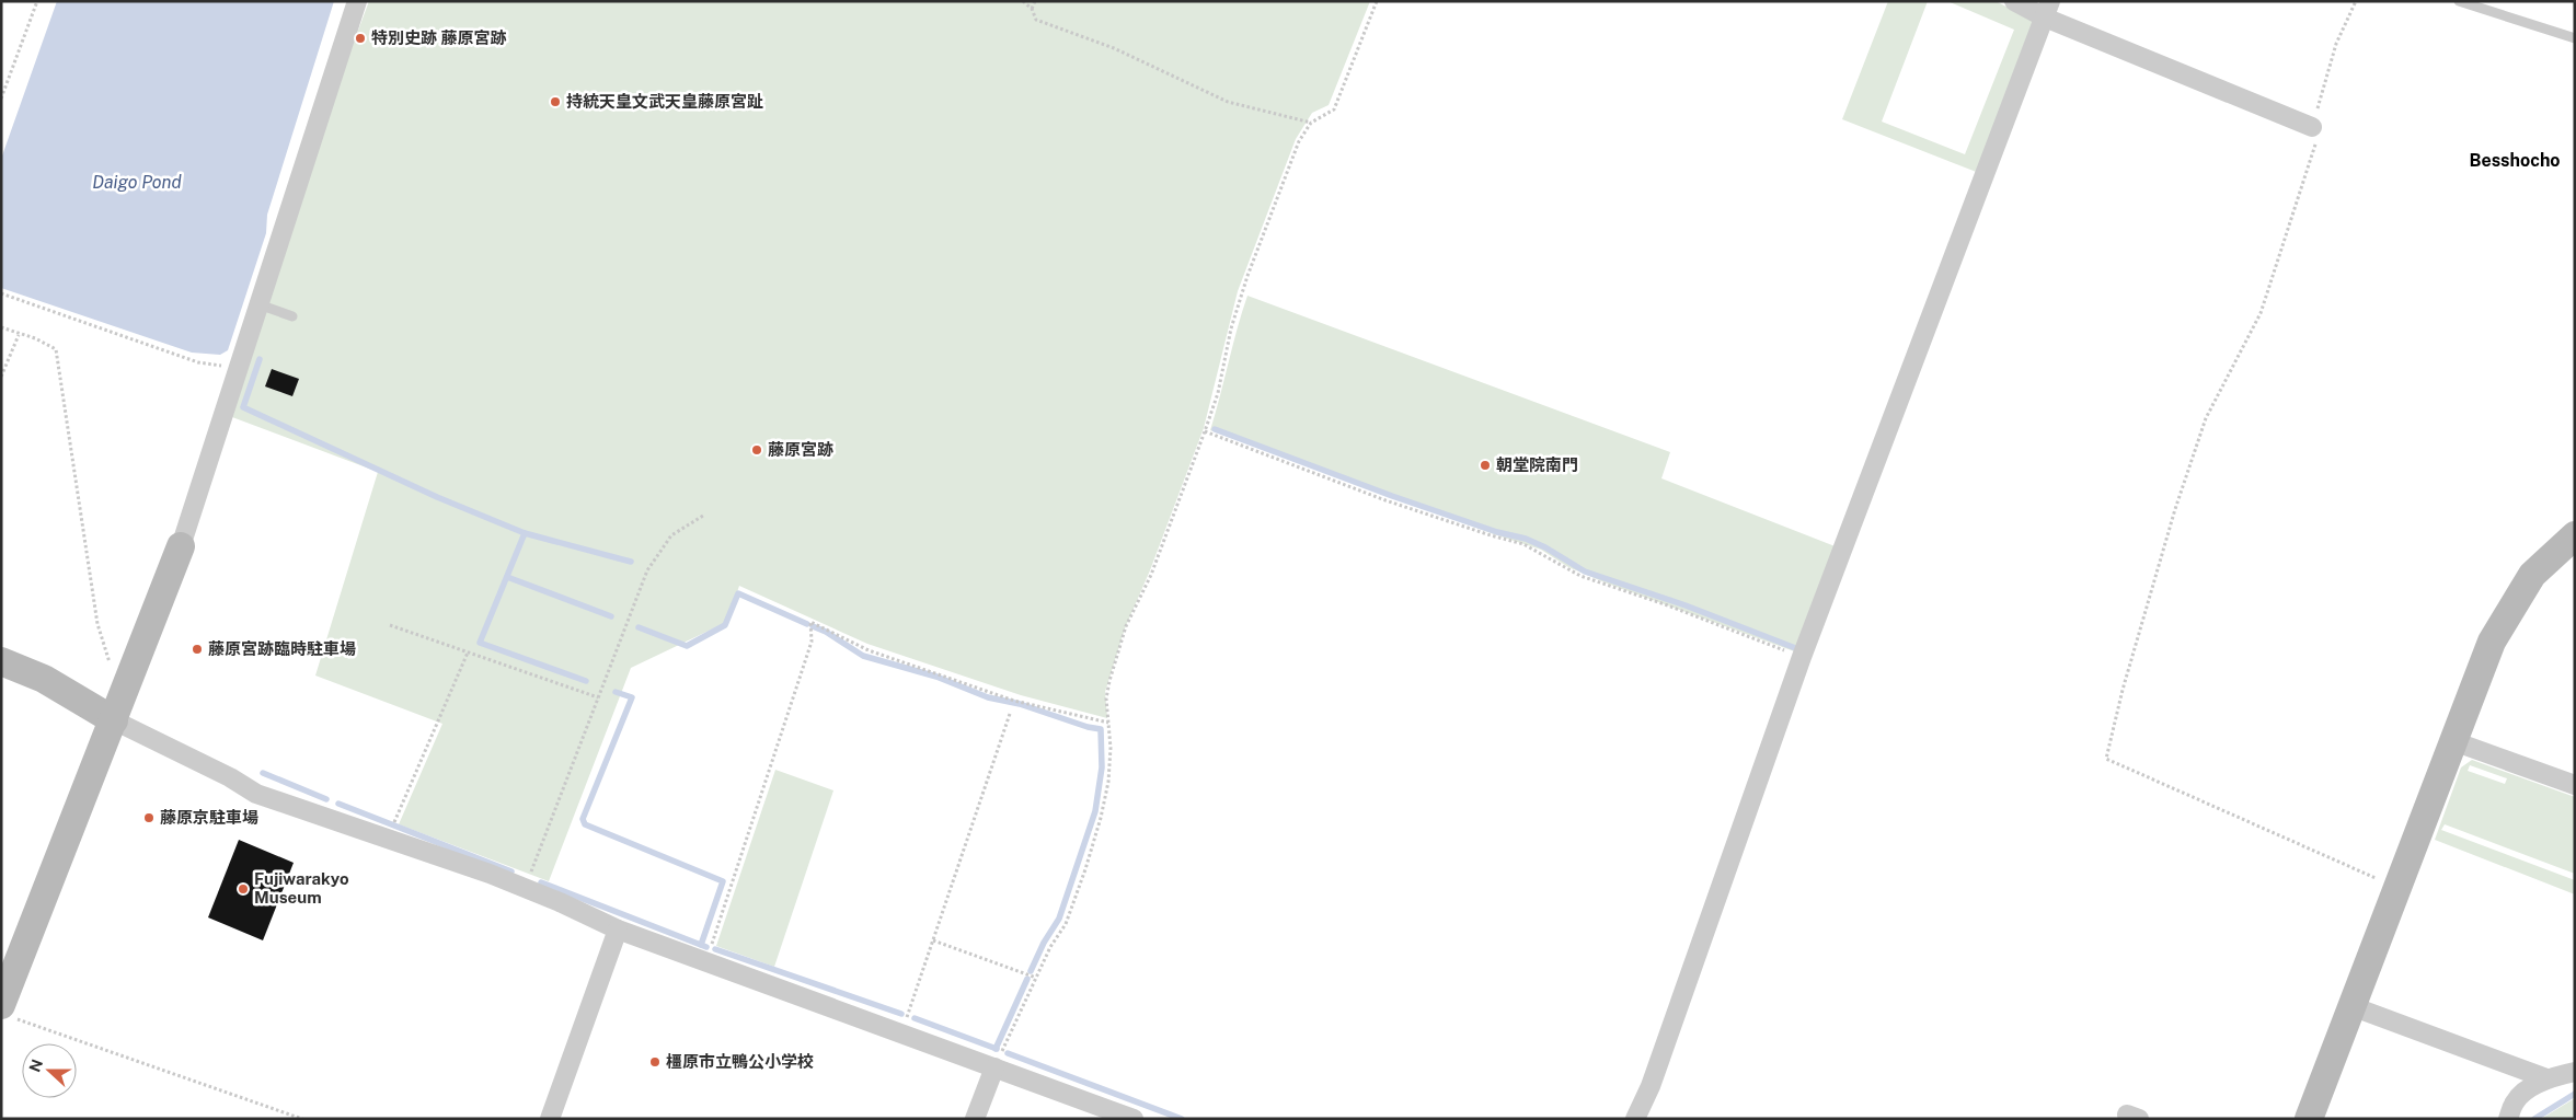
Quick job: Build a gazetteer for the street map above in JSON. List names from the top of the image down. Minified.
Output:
{"districts":["Besshocho"],"water":["Daigo Pond"],"places":["特別史跡 藤原宮跡","持統天皇文武天皇藤原宮趾","藤原宮跡","朝堂院南門","藤原宮跡臨時駐車場","藤原京駐車場","Fujiwarakyo Museum","橿原市立鴨公小学校"],"north":"left"}
